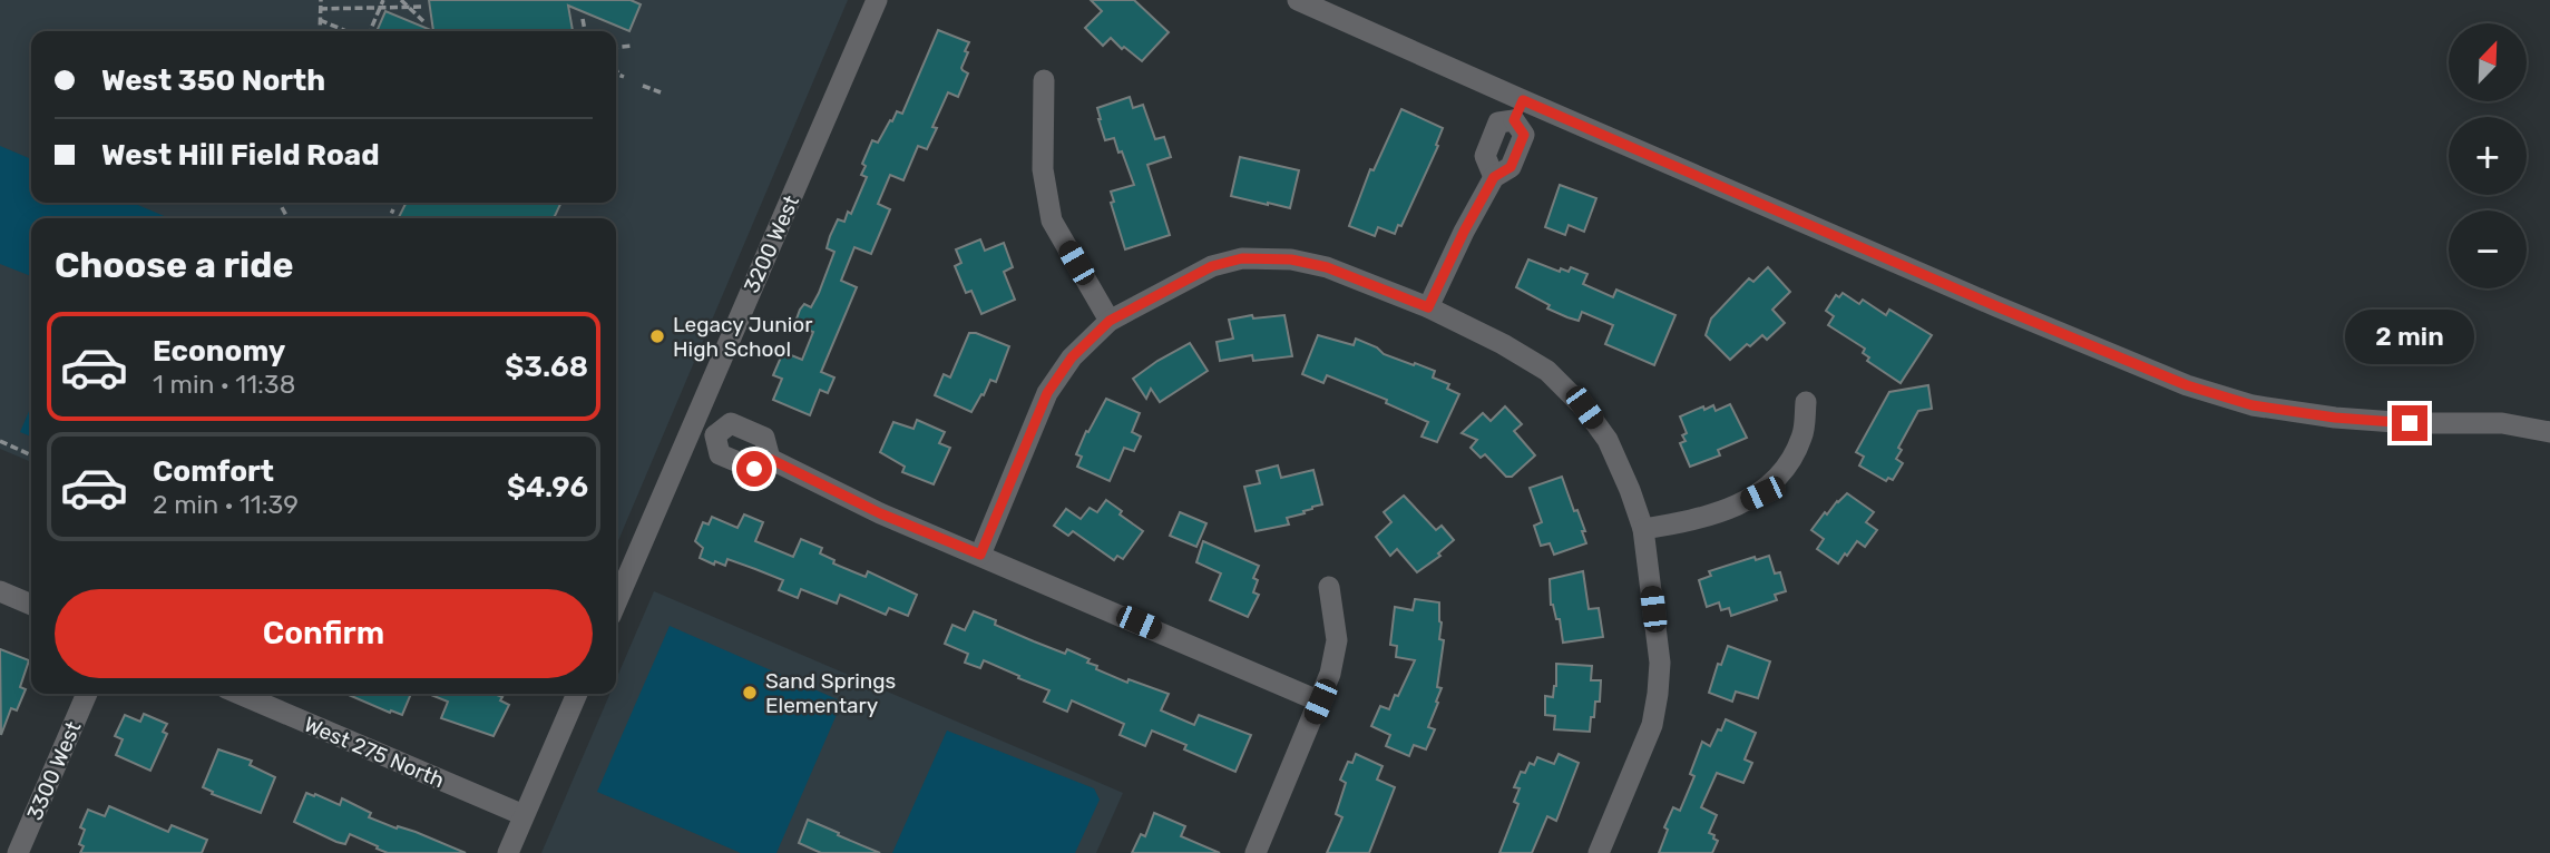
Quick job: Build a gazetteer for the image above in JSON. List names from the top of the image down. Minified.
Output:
{"streets":{"street":["3200 West","West 275 North","3300 West"]},"places":["Legacy Junior High School","Sand Springs Elementary"],"north":"top right","page":{"map_buttons":["+","−"],"banner":["West 350 North","West Hill Field Road"],"heading":"Choose a ride","bubble":"2 min","list":[{"name":"Economy","note":"1 min · 11:38","value":"$3.68"},{"name":"Comfort","note":"2 min · 11:39","value":"$4.96"}],"buttons":"Confirm"}}
